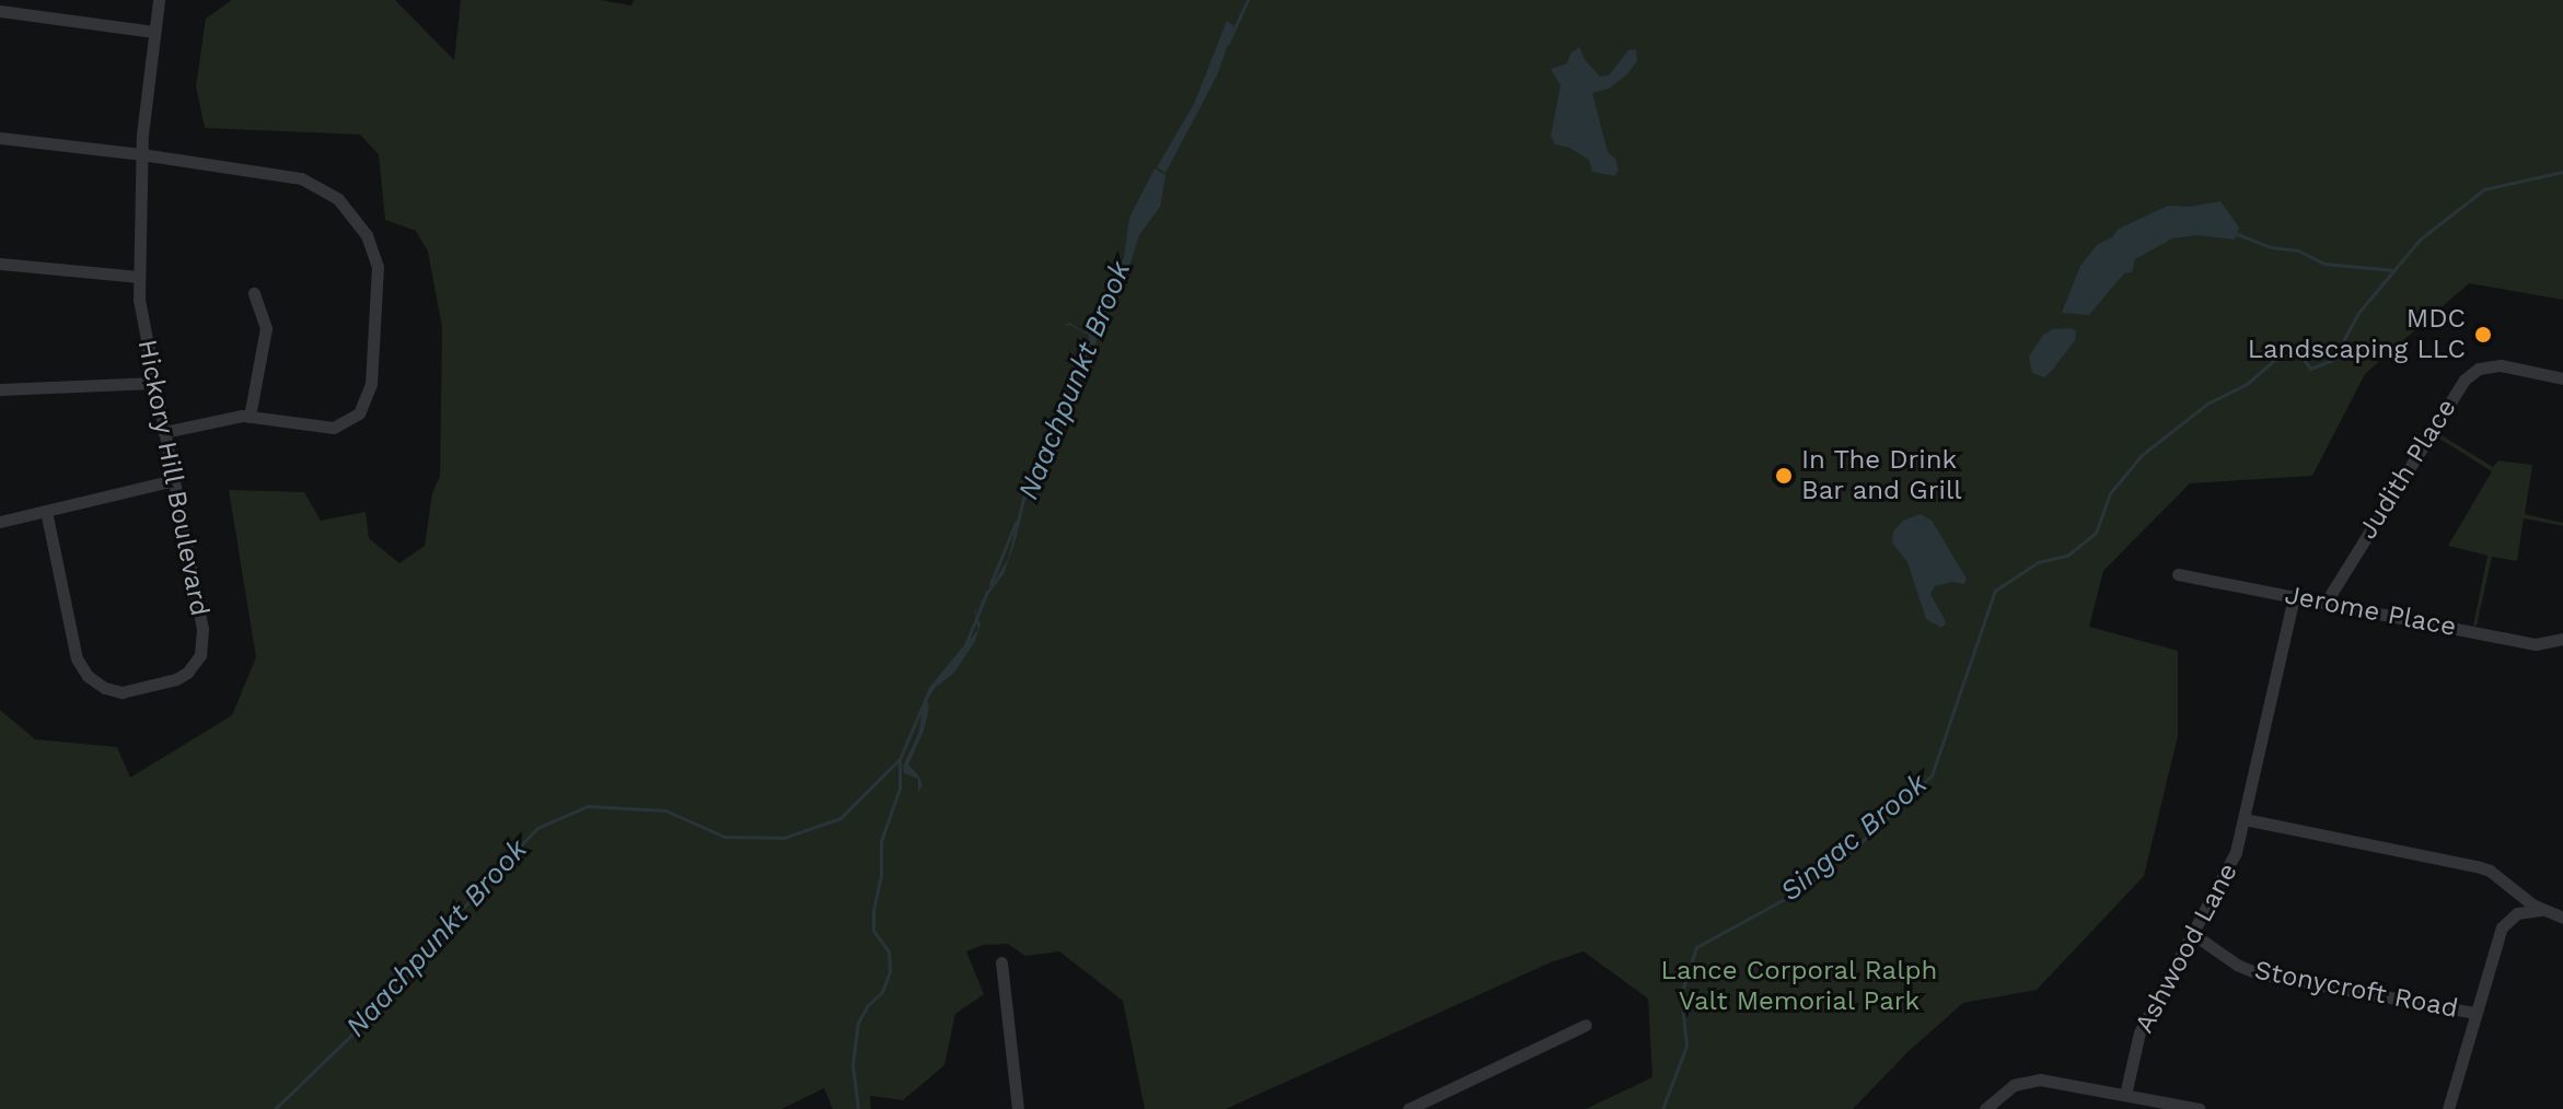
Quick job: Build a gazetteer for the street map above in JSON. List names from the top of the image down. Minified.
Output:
{"streets":{"street":["Judith Place","Hickory Hill Boulevard","Jerome Place","Ashwood Lane","Stonycroft Road"]},"crossings":[["Judith Place","Jerome Place"],["Jerome Place","Ashwood Lane"],["Ashwood Lane","Stonycroft Road"]],"water":["Naachpunkt Brook","Singac Brook"],"parks":["Lance Corporal Ralph Valt Memorial Park"],"places":["MDC Landscaping LLC","In The Drink Bar and Grill"]}
